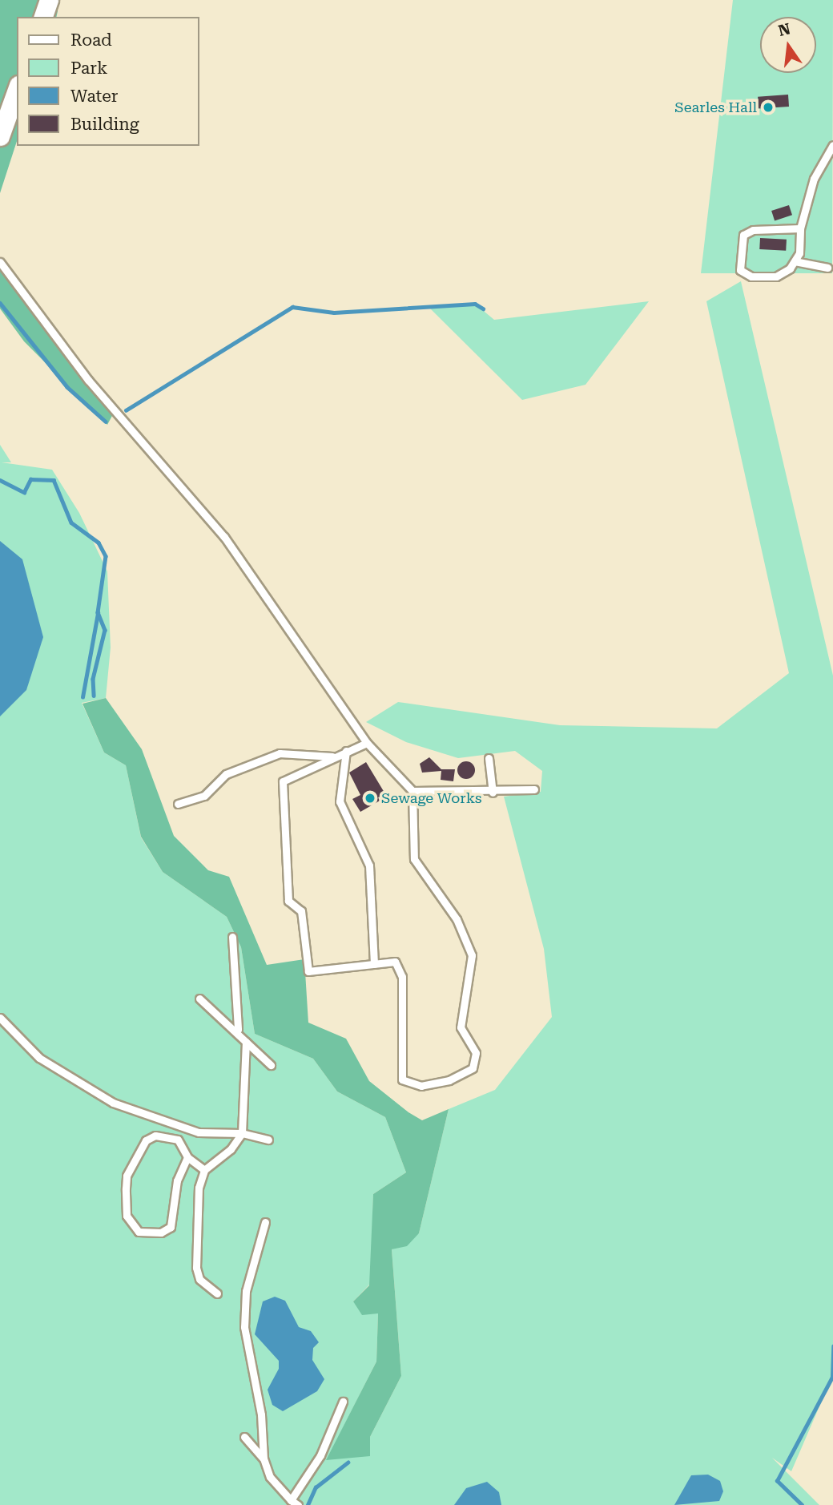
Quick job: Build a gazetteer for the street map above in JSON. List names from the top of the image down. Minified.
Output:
{"places":["Searles Hall","Sewage Works"],"legend":["Road","Park","Water","Building"],"north":"top"}
